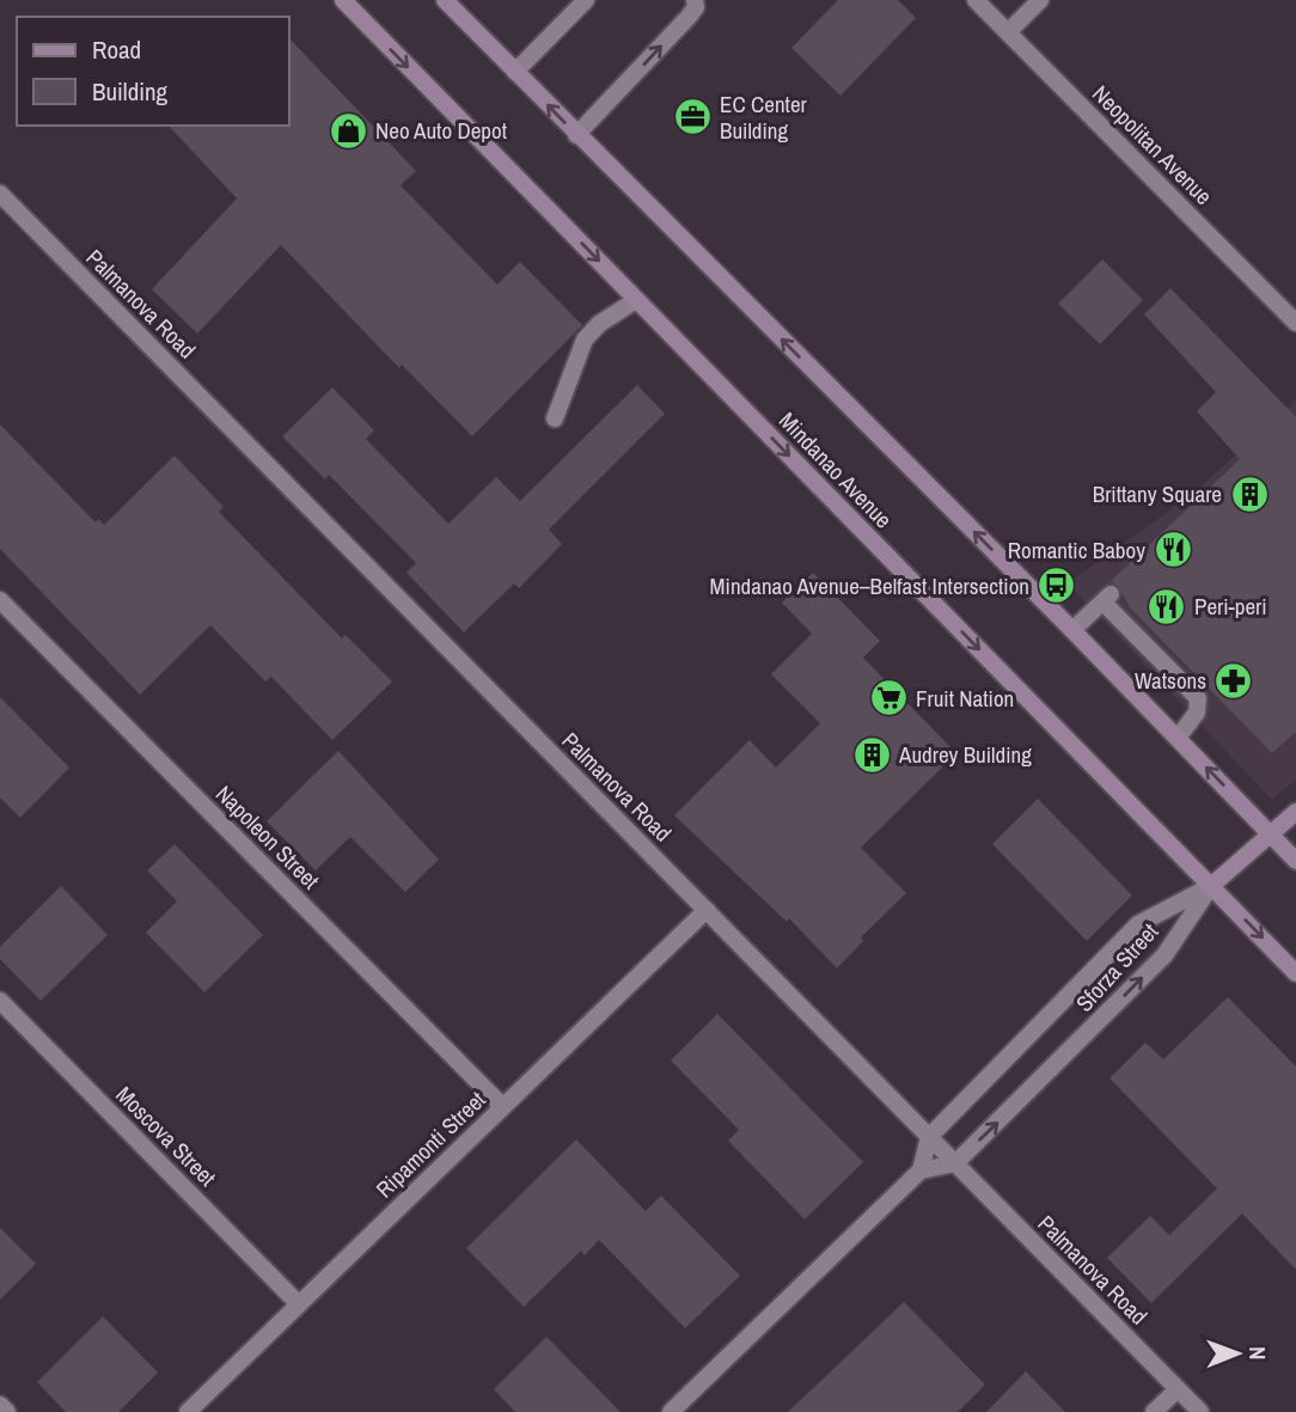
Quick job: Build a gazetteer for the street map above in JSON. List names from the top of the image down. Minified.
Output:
{"streets":{"main road":["Mindanao Avenue"],"street":["Neopolitan Avenue","Palmanova Road","Napoleon Street","Sforza Street","Moscova Street","Ripamonti Street"]},"crossings":[["Palmanova Road","Sforza Street"],["Palmanova Road","Ripamonti Street"],["Mindanao Avenue","Sforza Street"],["Napoleon Street","Ripamonti Street"],["Moscova Street","Ripamonti Street"]],"places":{"office":["EC Center Building"],"shop":["Neo Auto Depot"],"building":["Brittany Square","Audrey Building"],"restaurant":["Romantic Baboy","Peri-peri"],"bus stop":["Mindanao Avenue–Belfast Intersection"],"pharmacy":["Watsons"],"supermarket":["Fruit Nation"]},"legend":["Road","Building"],"north":"right"}
